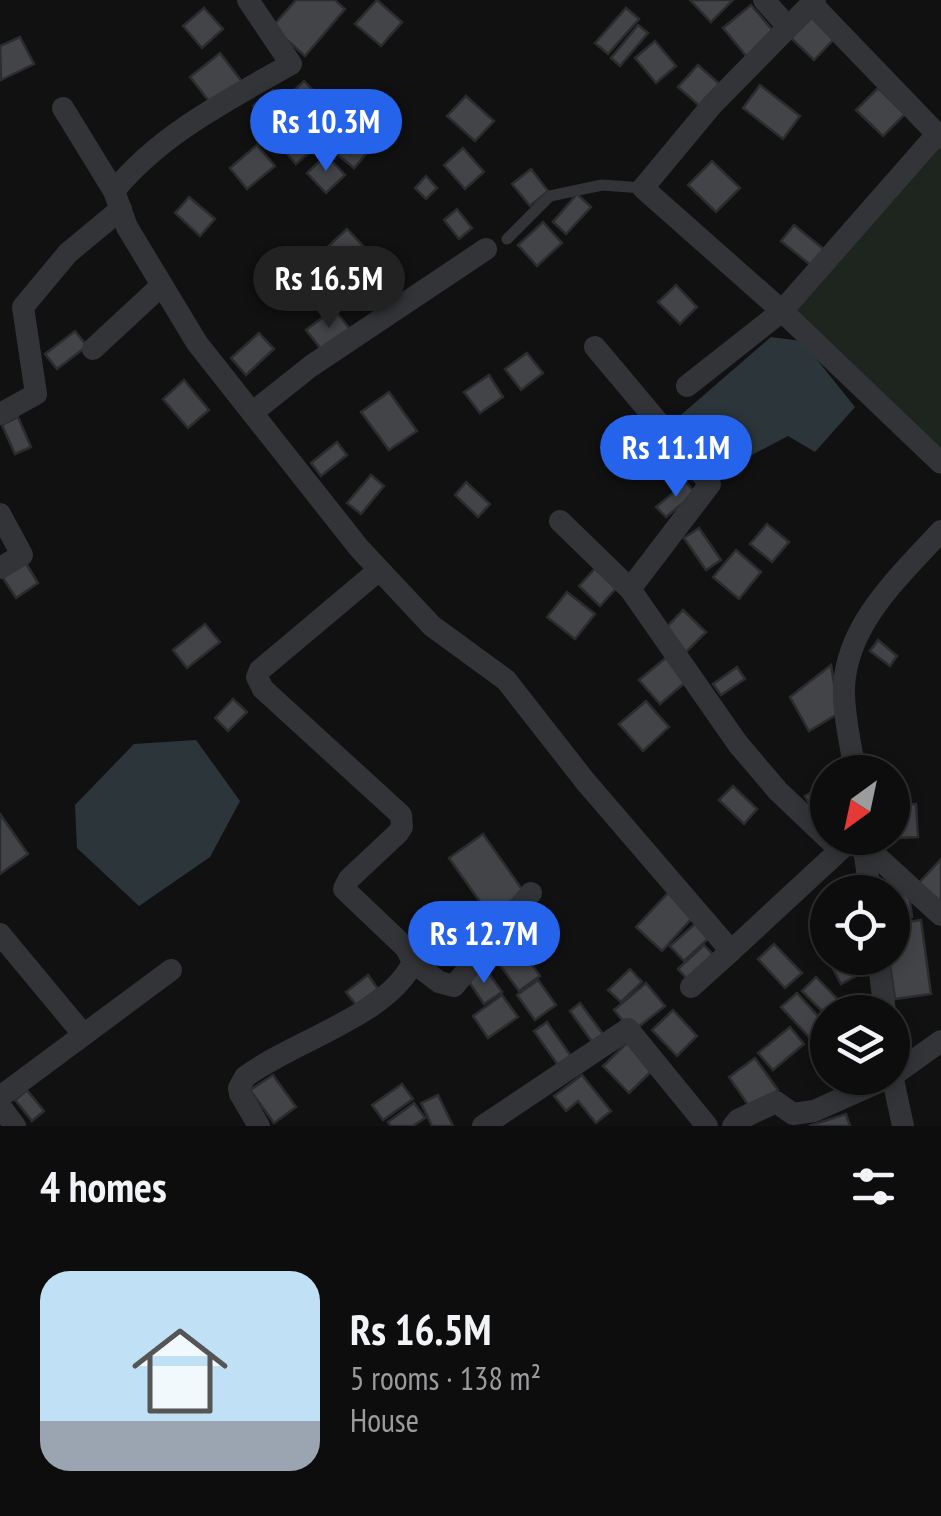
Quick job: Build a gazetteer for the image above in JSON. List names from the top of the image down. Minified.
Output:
{"north":"bottom left","page":{"price":["Rs 10.3M","Rs 16.5M","Rs 11.1M","Rs 12.7M"],"heading":"4 homes","list":[{"name":"Rs 16.5M","note":"5 rooms · 138 m² · House"}]}}
